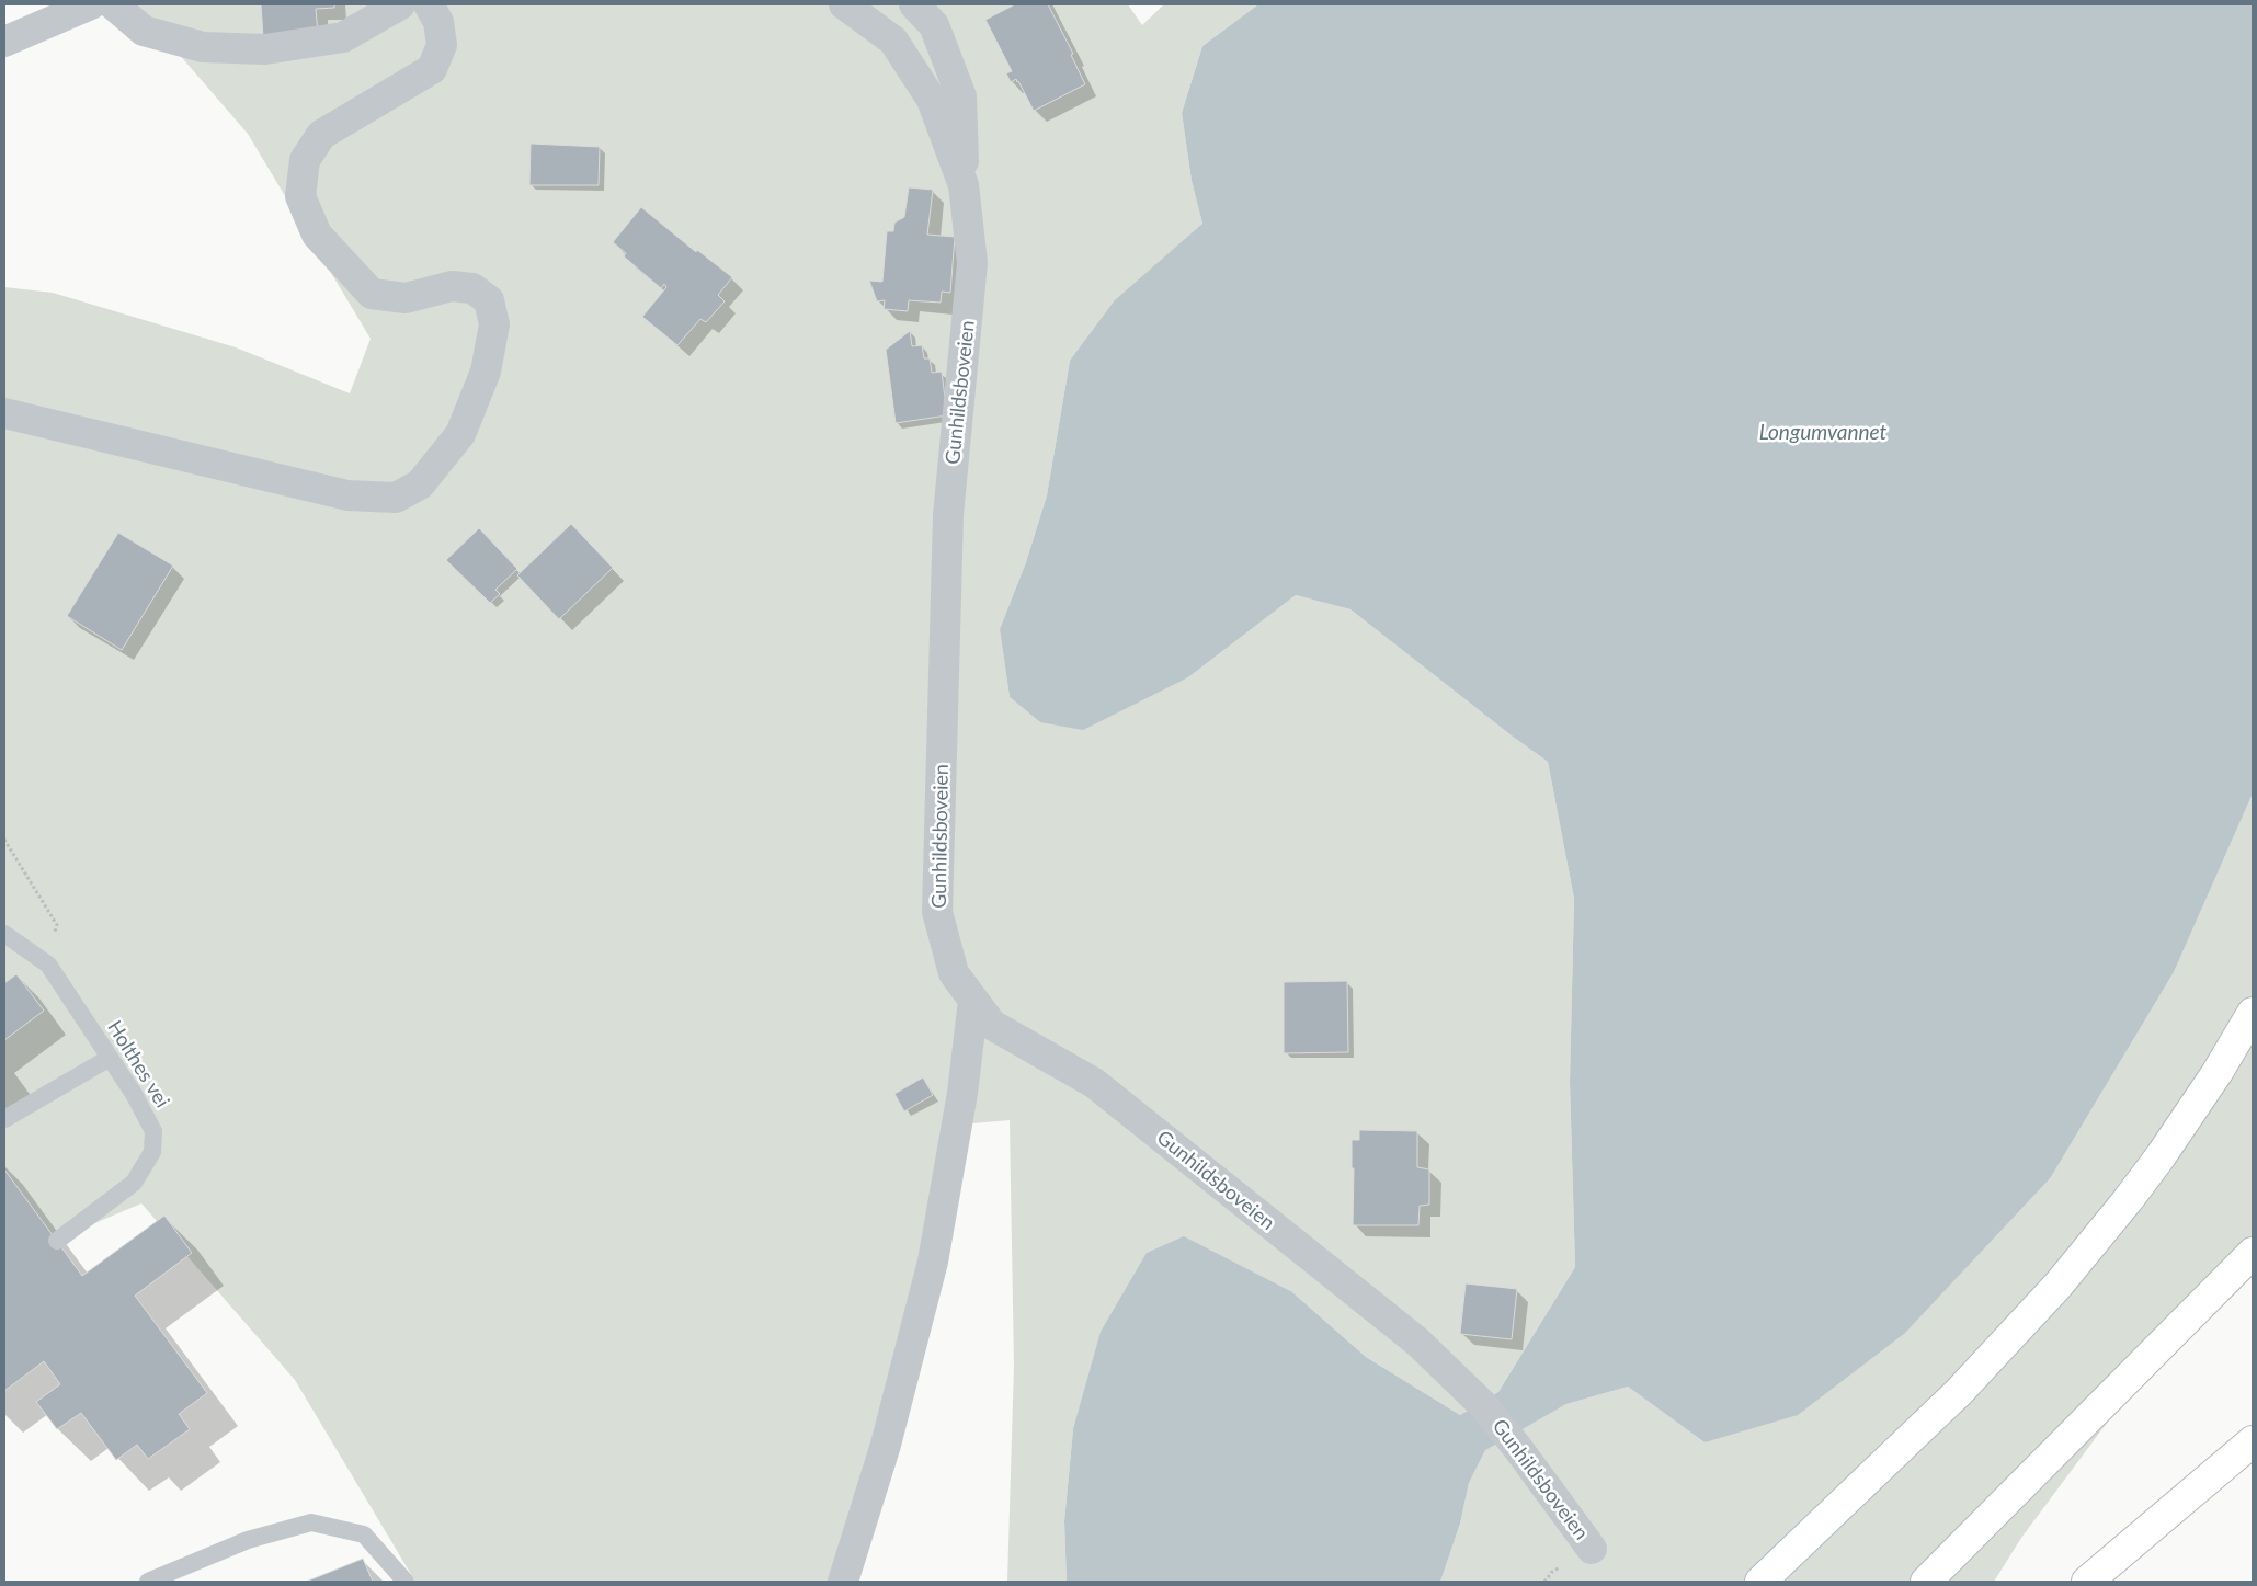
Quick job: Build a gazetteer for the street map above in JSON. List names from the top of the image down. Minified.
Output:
{"streets":{"street":["Gunhildsboveien"],"lane":["Holthes vei"]},"water":["Longumvannet"]}
